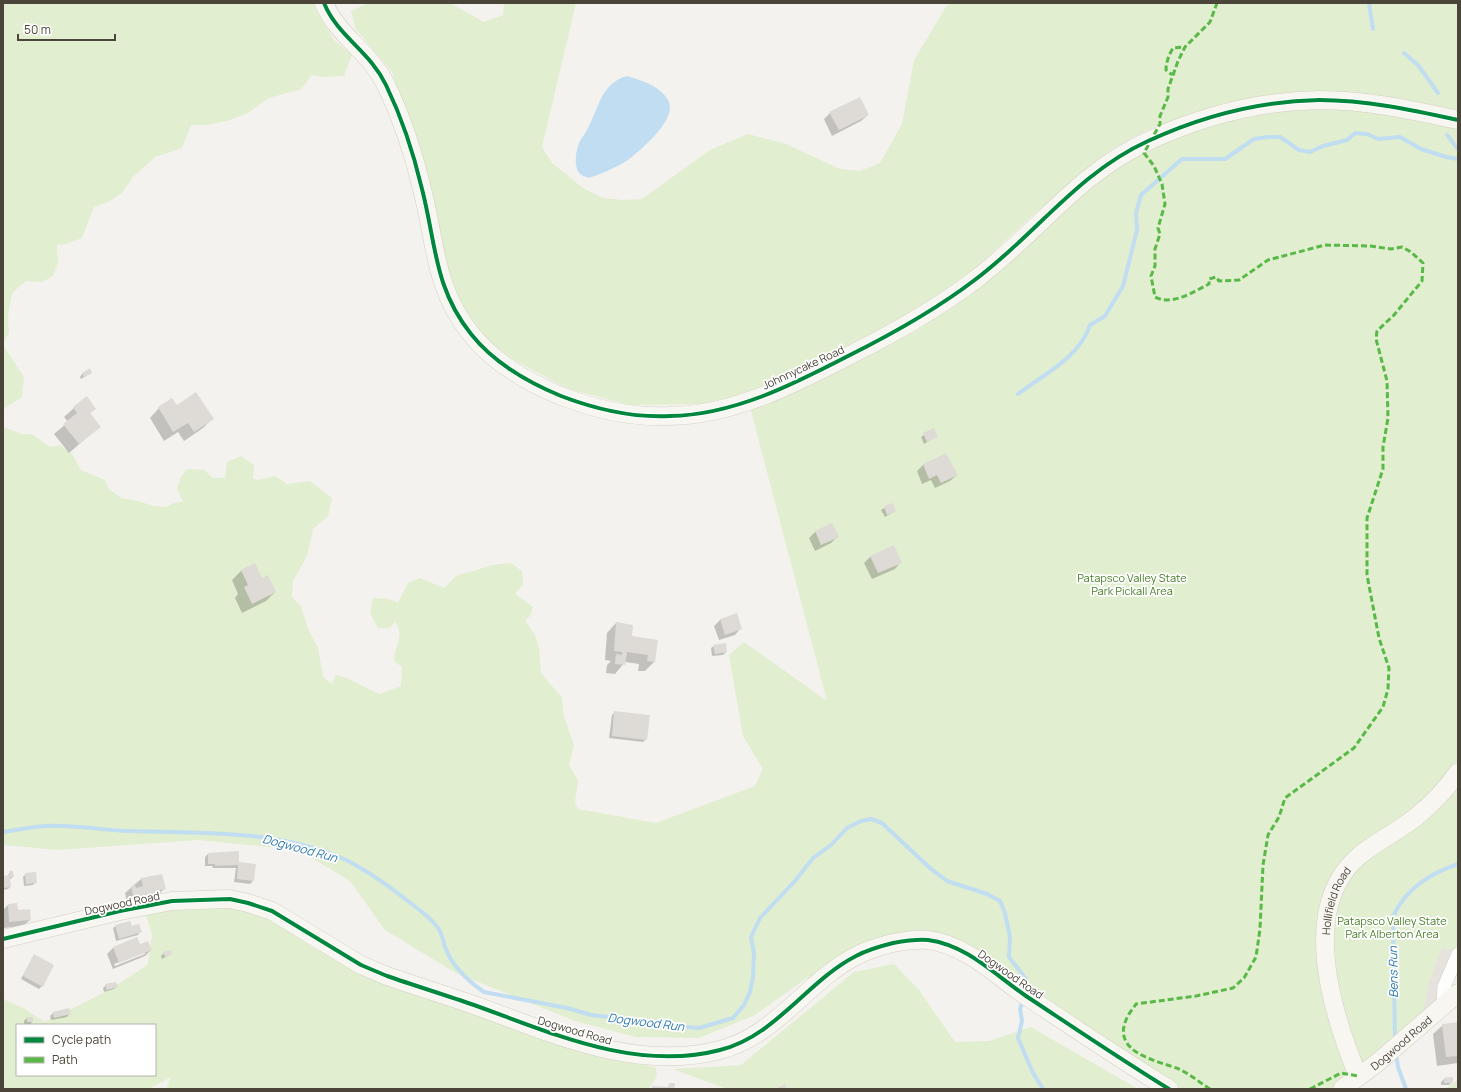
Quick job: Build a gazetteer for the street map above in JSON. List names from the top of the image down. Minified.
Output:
{"streets":{"street":["Johnnycake Road","Hollifield Road","Dogwood Road"]},"crossings":[["Hollifield Road","Dogwood Road"]],"water":["Dogwood Run","Bens Run"],"parks":["Patapsco Valley State Park Pickall Area","Patapsco Valley State Park Alberton Area"],"legend":["Cycle path","Path"],"scale_bar":"50 m"}
